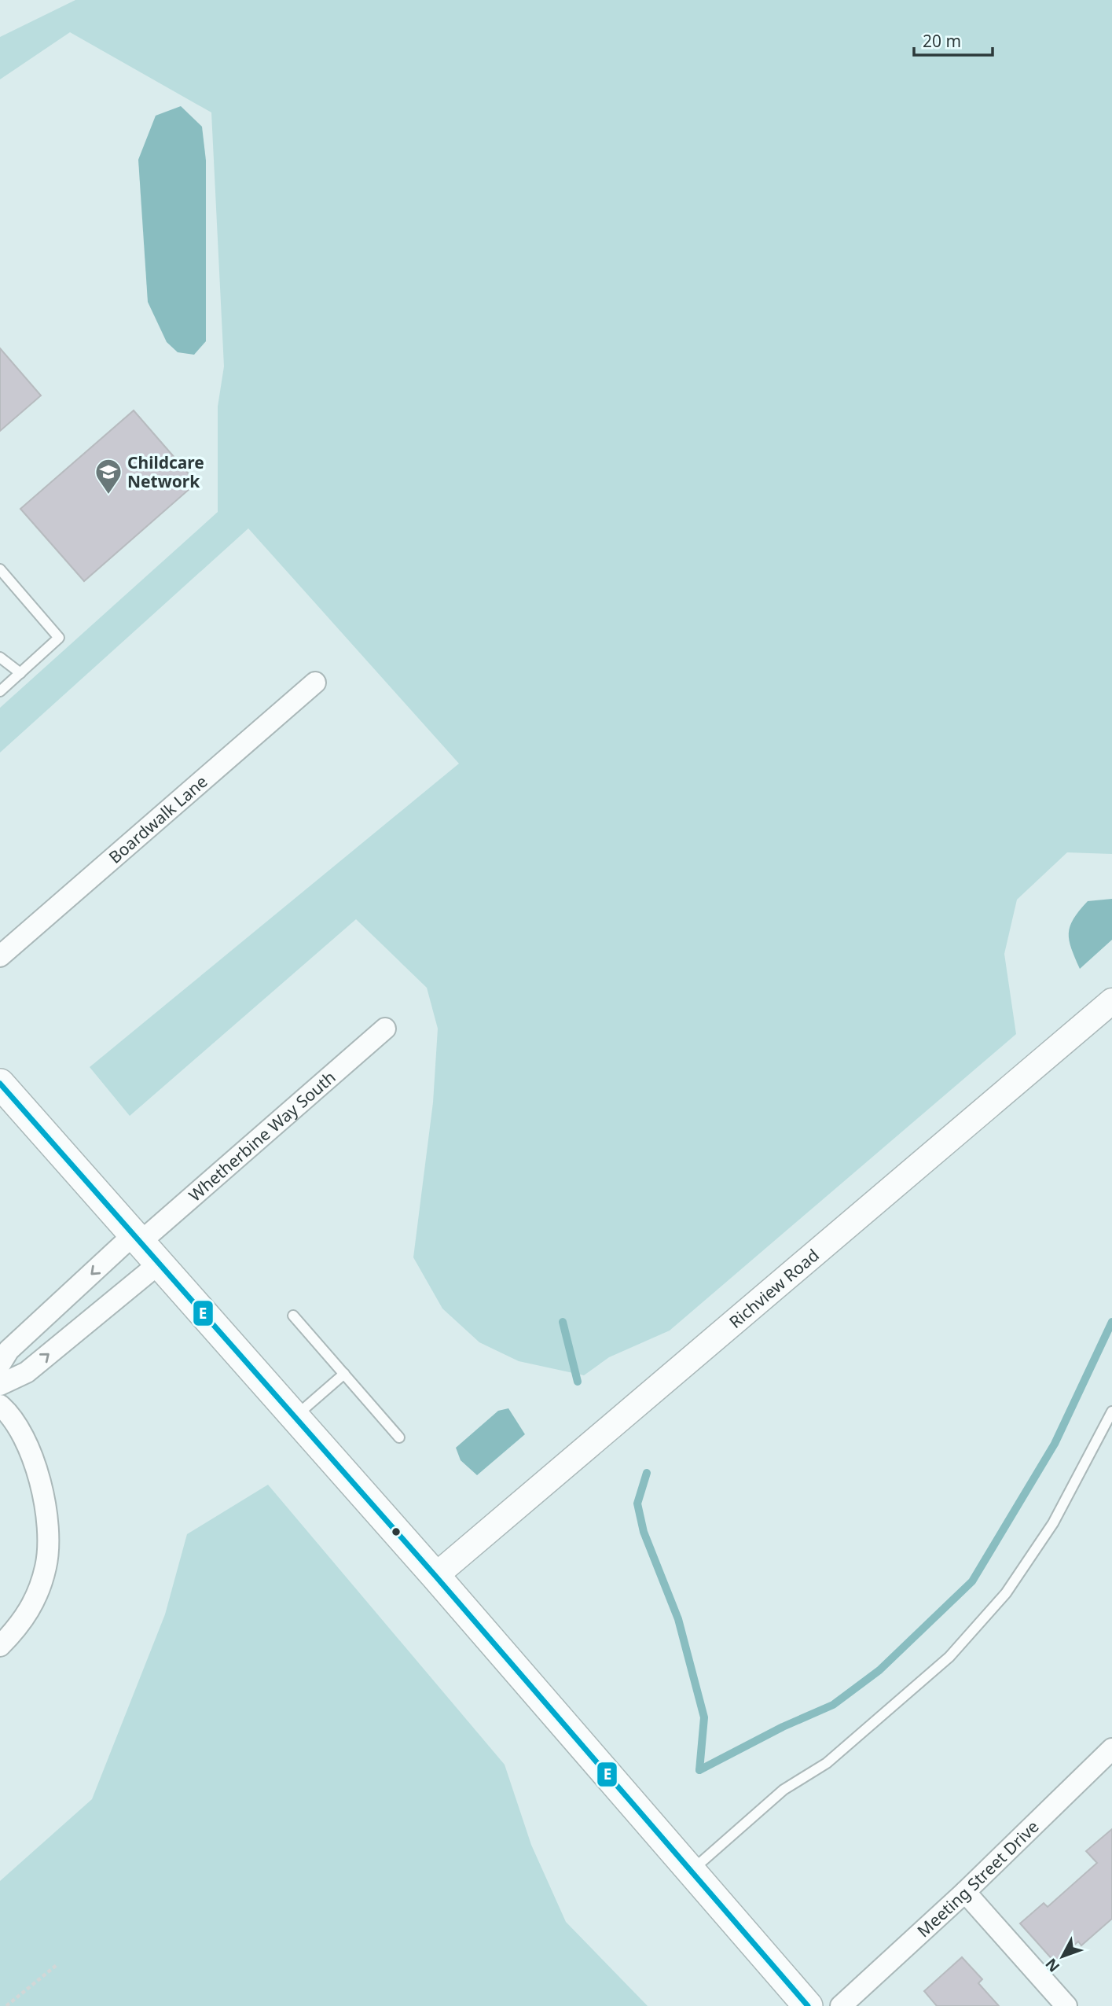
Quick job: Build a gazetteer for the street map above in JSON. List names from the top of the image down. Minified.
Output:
{"streets":{"street":["Boardwalk Lane","Whetherbine Way South","Richview Road","Meeting Street Drive"]},"places":{"school or university":["Childcare Network"]},"lines":["transit line E"],"scale_bar":"20 m","north":"bottom left"}
